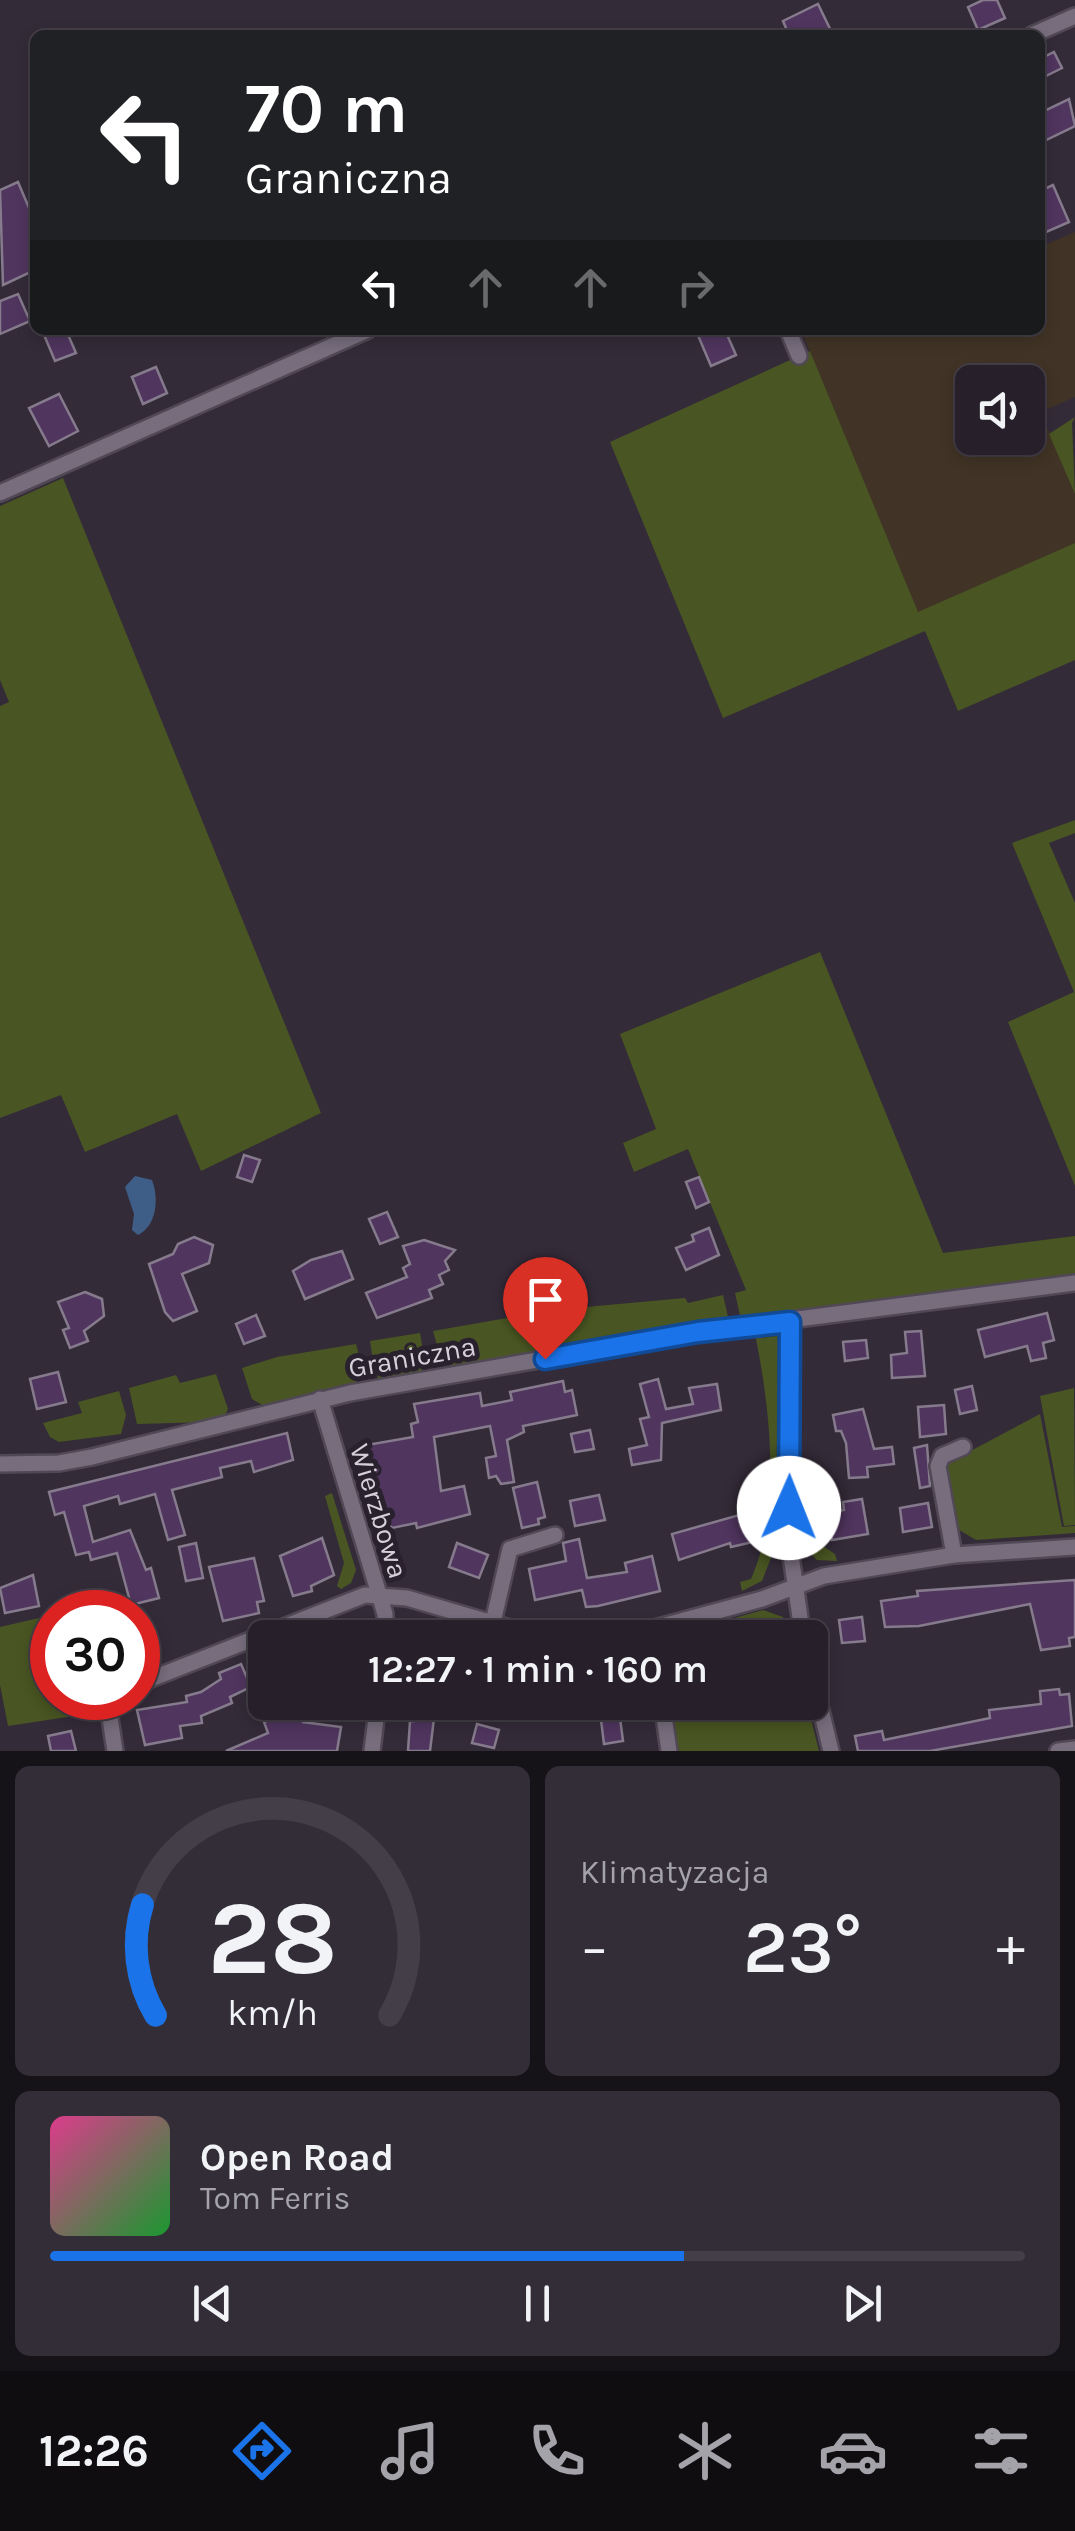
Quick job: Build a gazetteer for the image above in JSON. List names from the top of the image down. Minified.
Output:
{"streets":{"street":["Graniczna","Wierzbowa"]},"crossings":[["Graniczna","Wierzbowa"]],"page":{"turn":["70 m","Graniczna"],"limit":"30","trip":"12:27 · 1 min · 160 m","tile":"Klimatyzacja","heat":["−","23°","+"],"song":["Open Road","Tom Ferris"],"tabs":"12:26","gauge":["28","km/h"]}}
